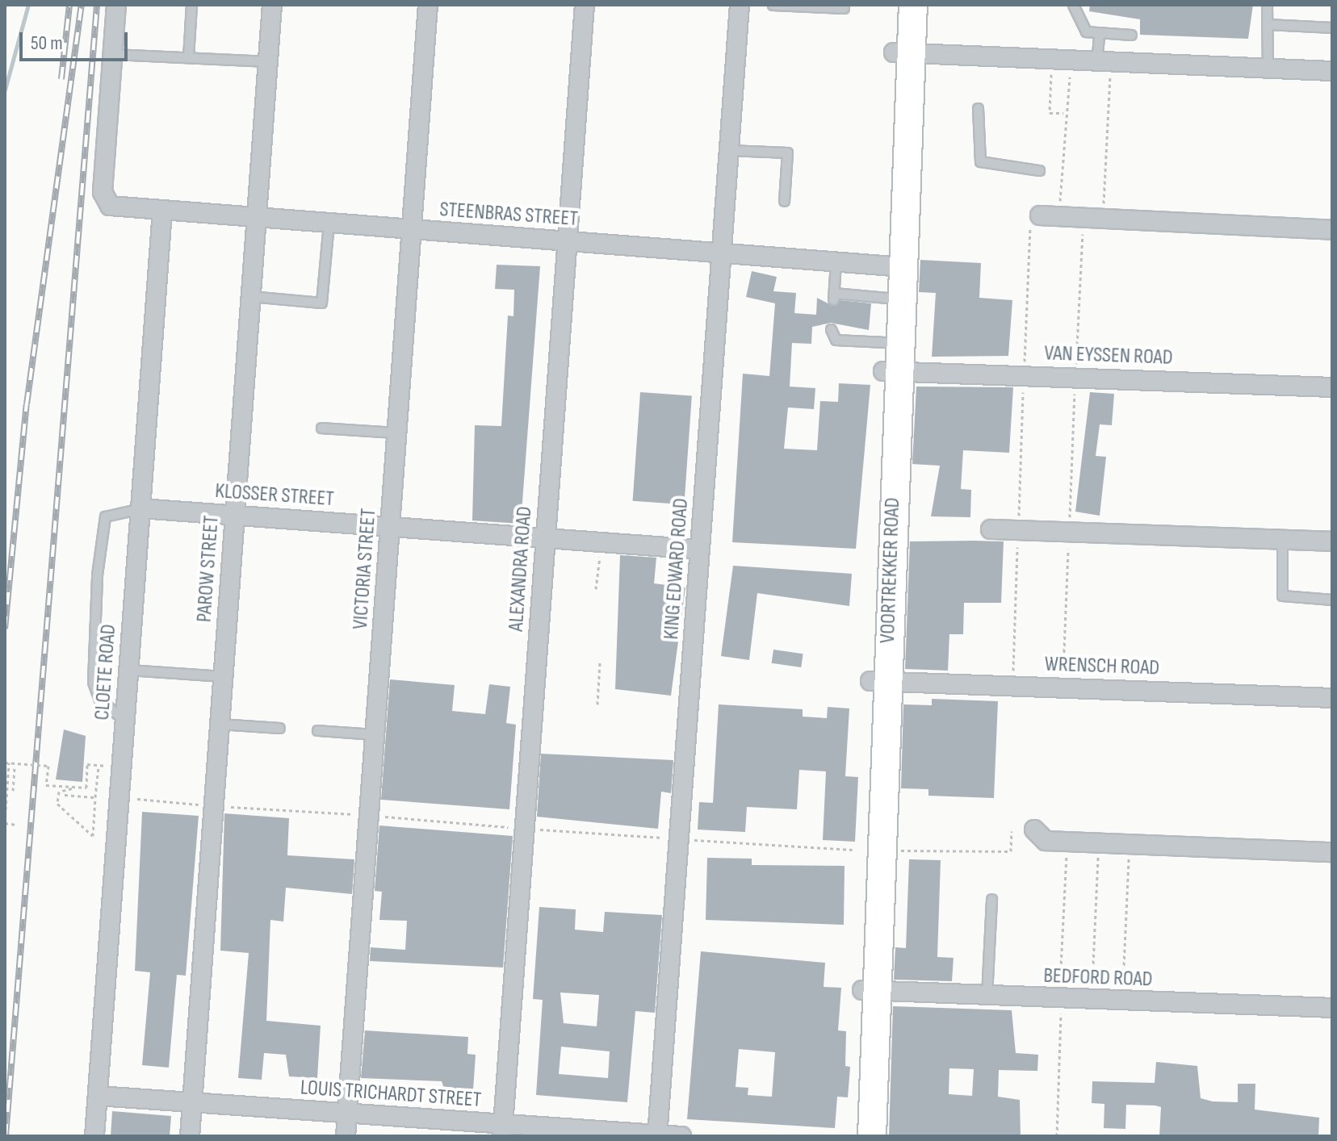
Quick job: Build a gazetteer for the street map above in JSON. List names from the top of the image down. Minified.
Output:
{"streets":{"main road":["VOORTREKKER ROAD"],"street":["STEENBRAS STREET","VAN EYSSEN ROAD","KLOSSER STREET","PAROW STREET","VICTORIA STREET","ALEXANDRA ROAD","KING EDWARD ROAD","WRENSCH ROAD","CLOETE ROAD","BEDFORD ROAD","LOUIS TRICHARDT STREET"]},"crossings":[["STEENBRAS STREET","PAROW STREET"],["STEENBRAS STREET","VICTORIA STREET"],["STEENBRAS STREET","ALEXANDRA ROAD"],["STEENBRAS STREET","KING EDWARD ROAD"],["STEENBRAS STREET","VOORTREKKER ROAD"],["STEENBRAS STREET","CLOETE ROAD"],["VAN EYSSEN ROAD","VOORTREKKER ROAD"],["KLOSSER STREET","PAROW STREET"],["KLOSSER STREET","VICTORIA STREET"],["KLOSSER STREET","ALEXANDRA ROAD"],["KLOSSER STREET","KING EDWARD ROAD"],["KLOSSER STREET","CLOETE ROAD"],["PAROW STREET","LOUIS TRICHARDT STREET"],["VICTORIA STREET","LOUIS TRICHARDT STREET"],["ALEXANDRA ROAD","LOUIS TRICHARDT STREET"],["KING EDWARD ROAD","LOUIS TRICHARDT STREET"],["VOORTREKKER ROAD","WRENSCH ROAD"],["VOORTREKKER ROAD","BEDFORD ROAD"],["CLOETE ROAD","LOUIS TRICHARDT STREET"]],"scale_bar":"50 m"}
